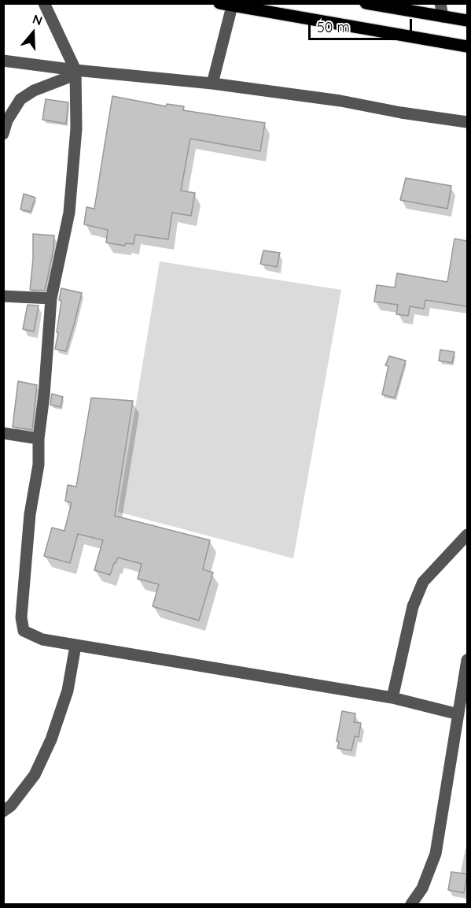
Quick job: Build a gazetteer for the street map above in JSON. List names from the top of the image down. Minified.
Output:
{"scale_bar":"50 m","north":"top"}
